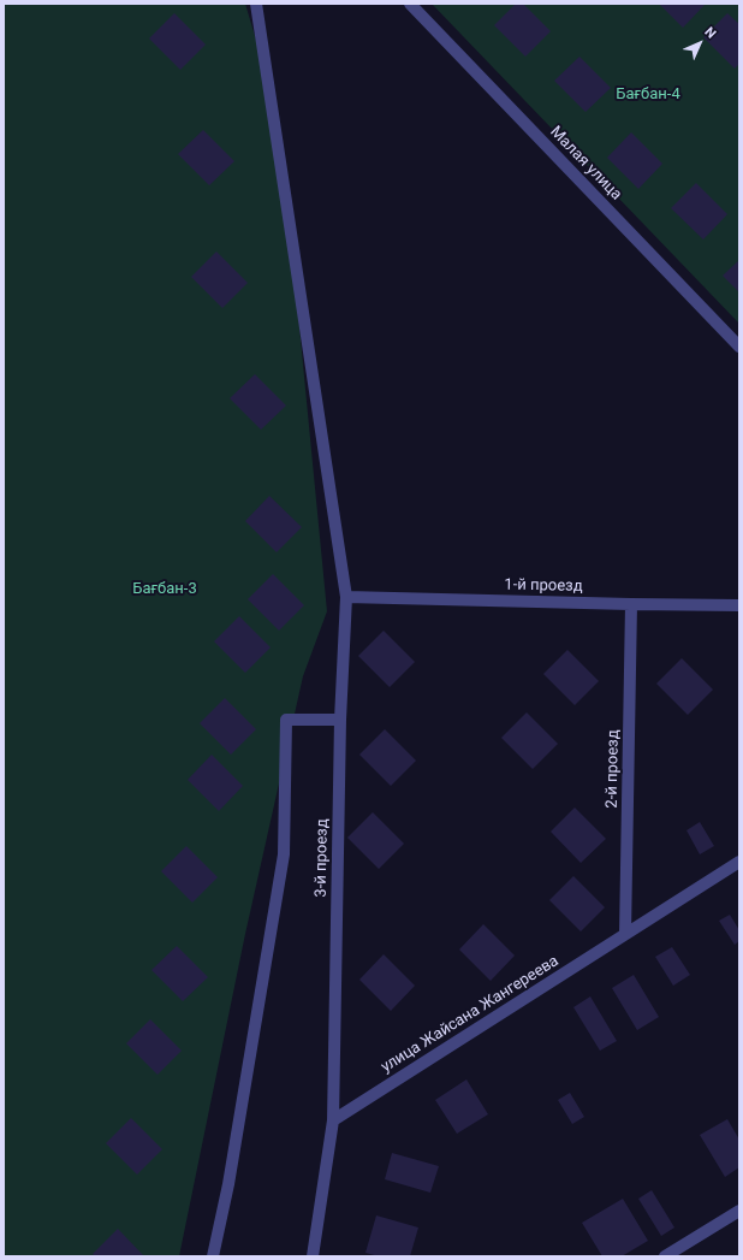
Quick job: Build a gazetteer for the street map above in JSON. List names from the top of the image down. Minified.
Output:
{"streets":{"street":["Малая улица","1-й проезд","2-й проезд","3-й проезд","улица Жайсана Жангереева"]},"crossings":[["1-й проезд","2-й проезд"],["1-й проезд","3-й проезд"],["2-й проезд","улица Жайсана Жангереева"],["3-й проезд","улица Жайсана Жангереева"]],"parks":["Бағбан-4","Бағбан-3"],"north":"top right"}
